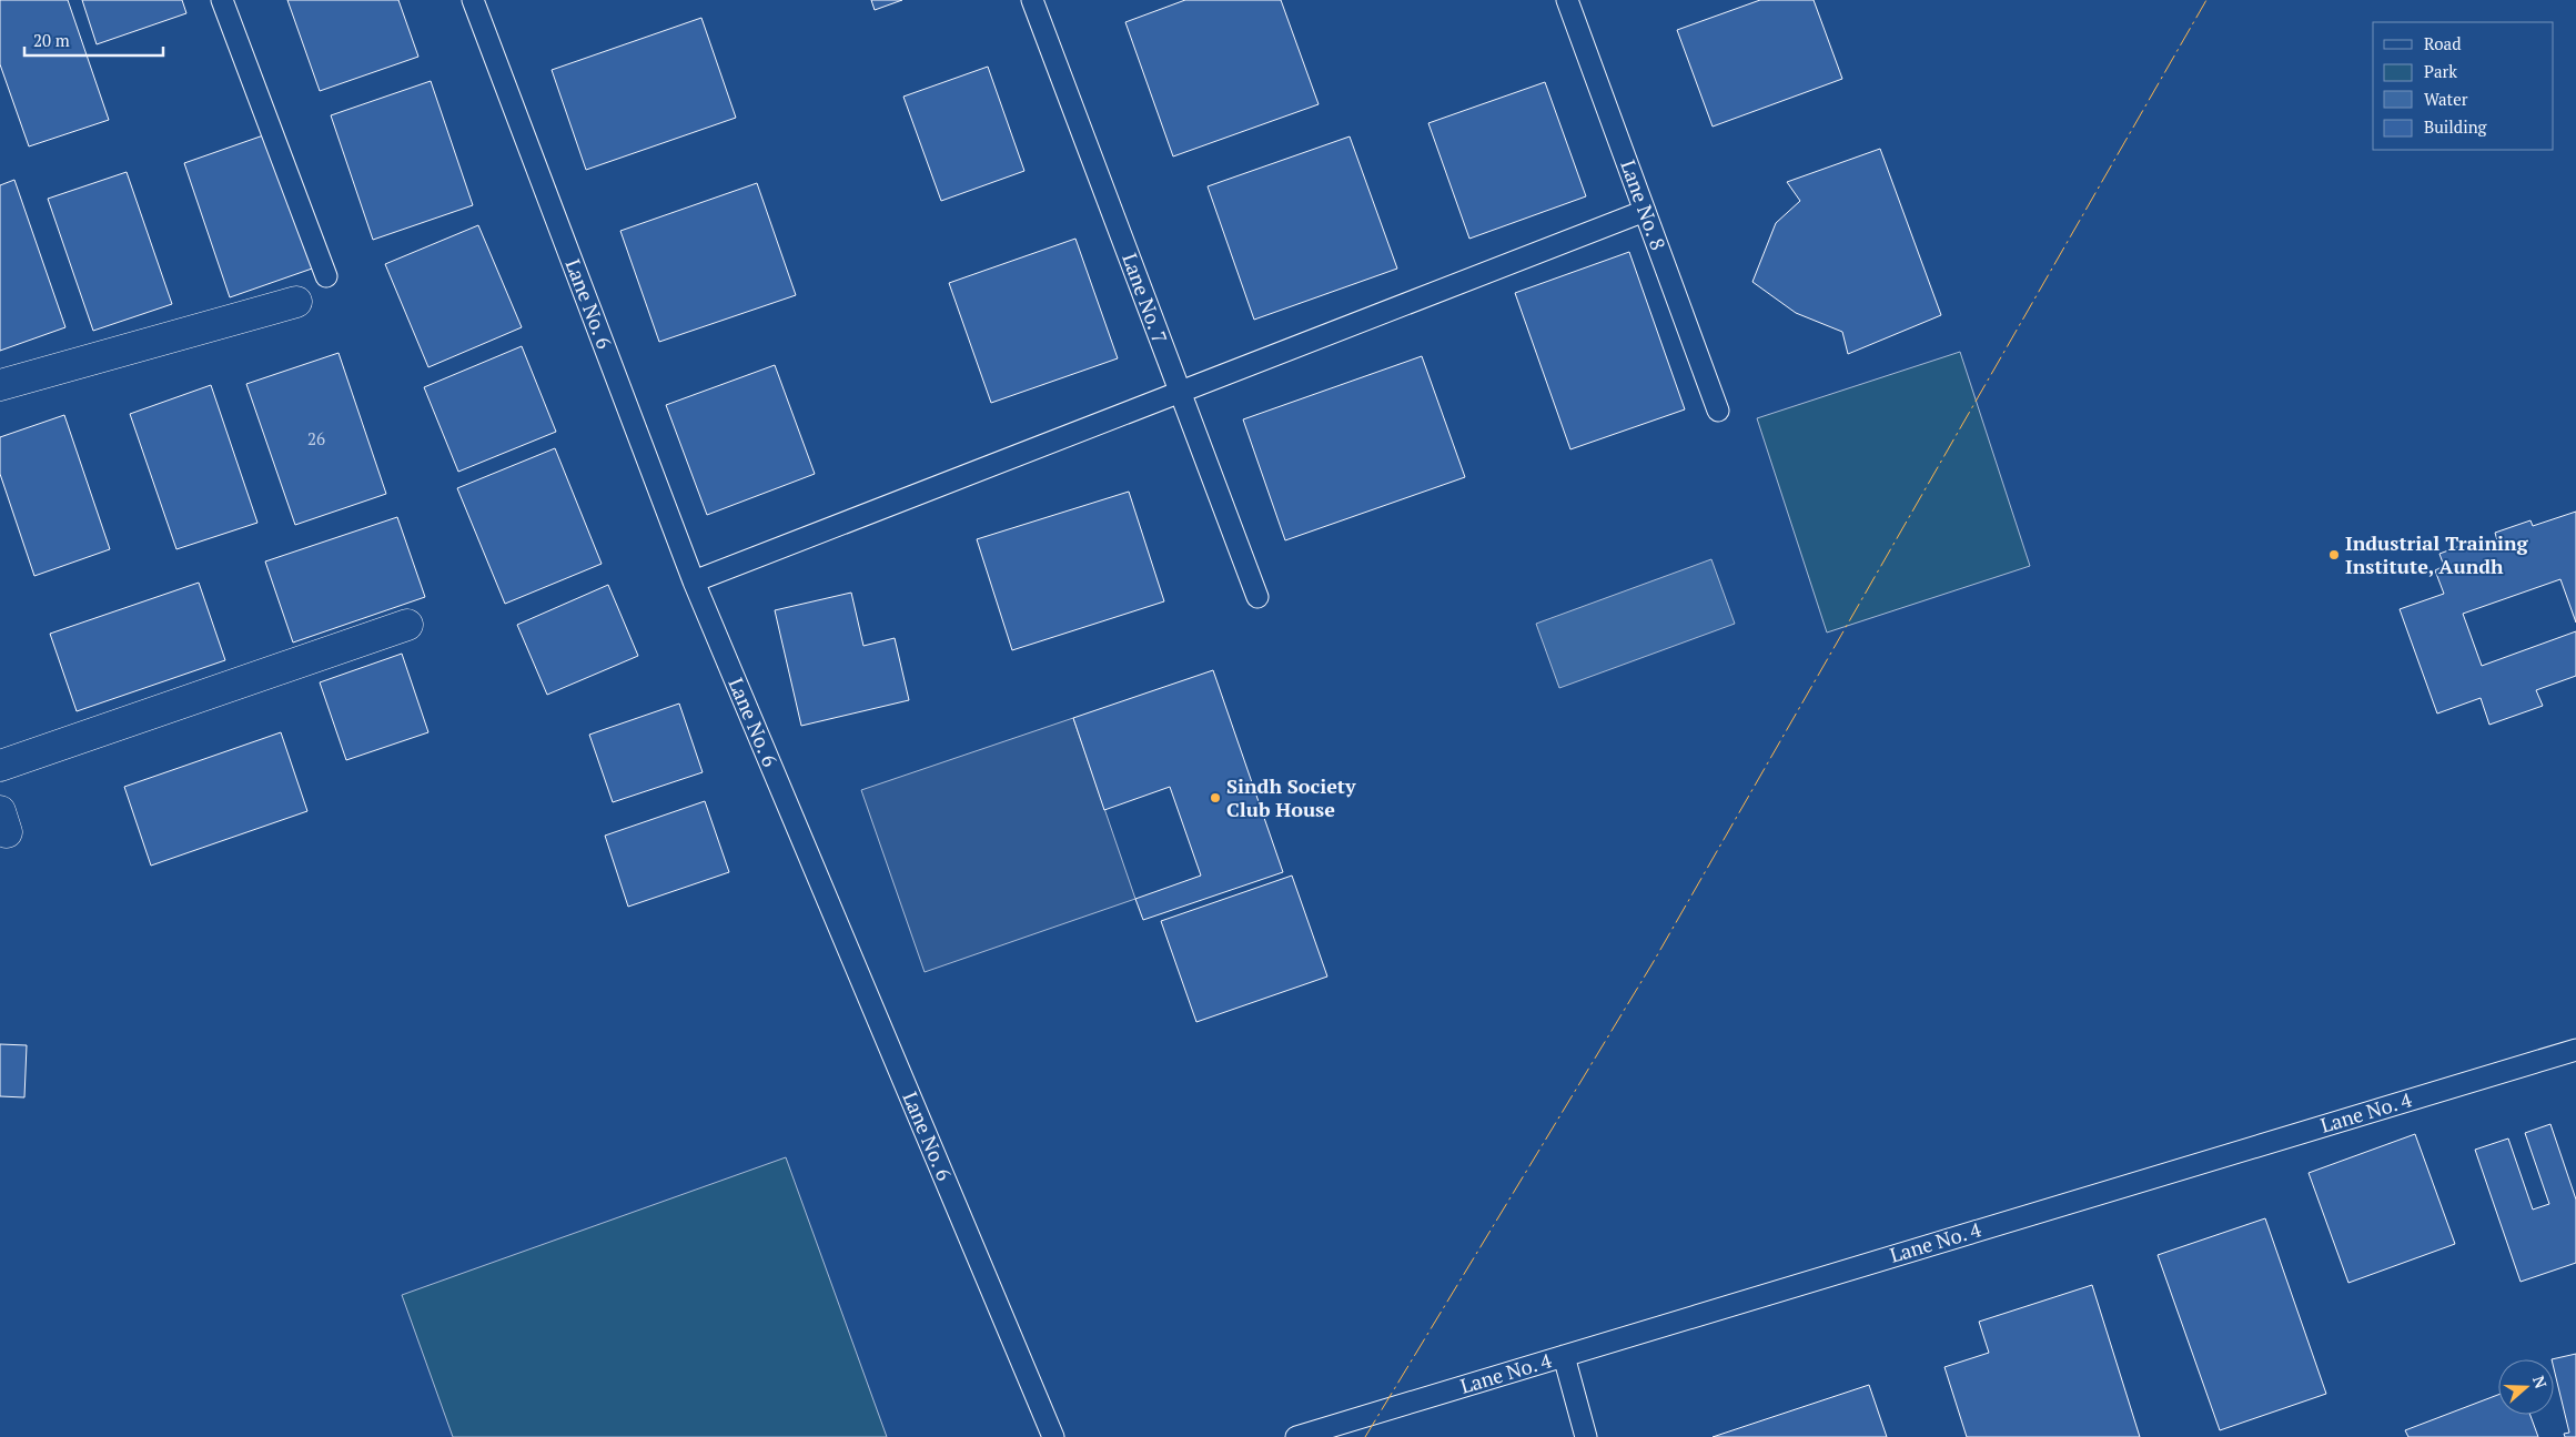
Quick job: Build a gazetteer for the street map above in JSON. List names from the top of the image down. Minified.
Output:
{"streets":{"lane":["Lane No. 8","Lane No. 7","Lane No. 6","Lane No. 4"]},"places":["Industrial Training Institute, Aundh","Sindh Society Club House"],"house_numbers":["26"],"legend":["Road","Park","Water","Building"],"scale_bar":"20 m","north":"right"}
